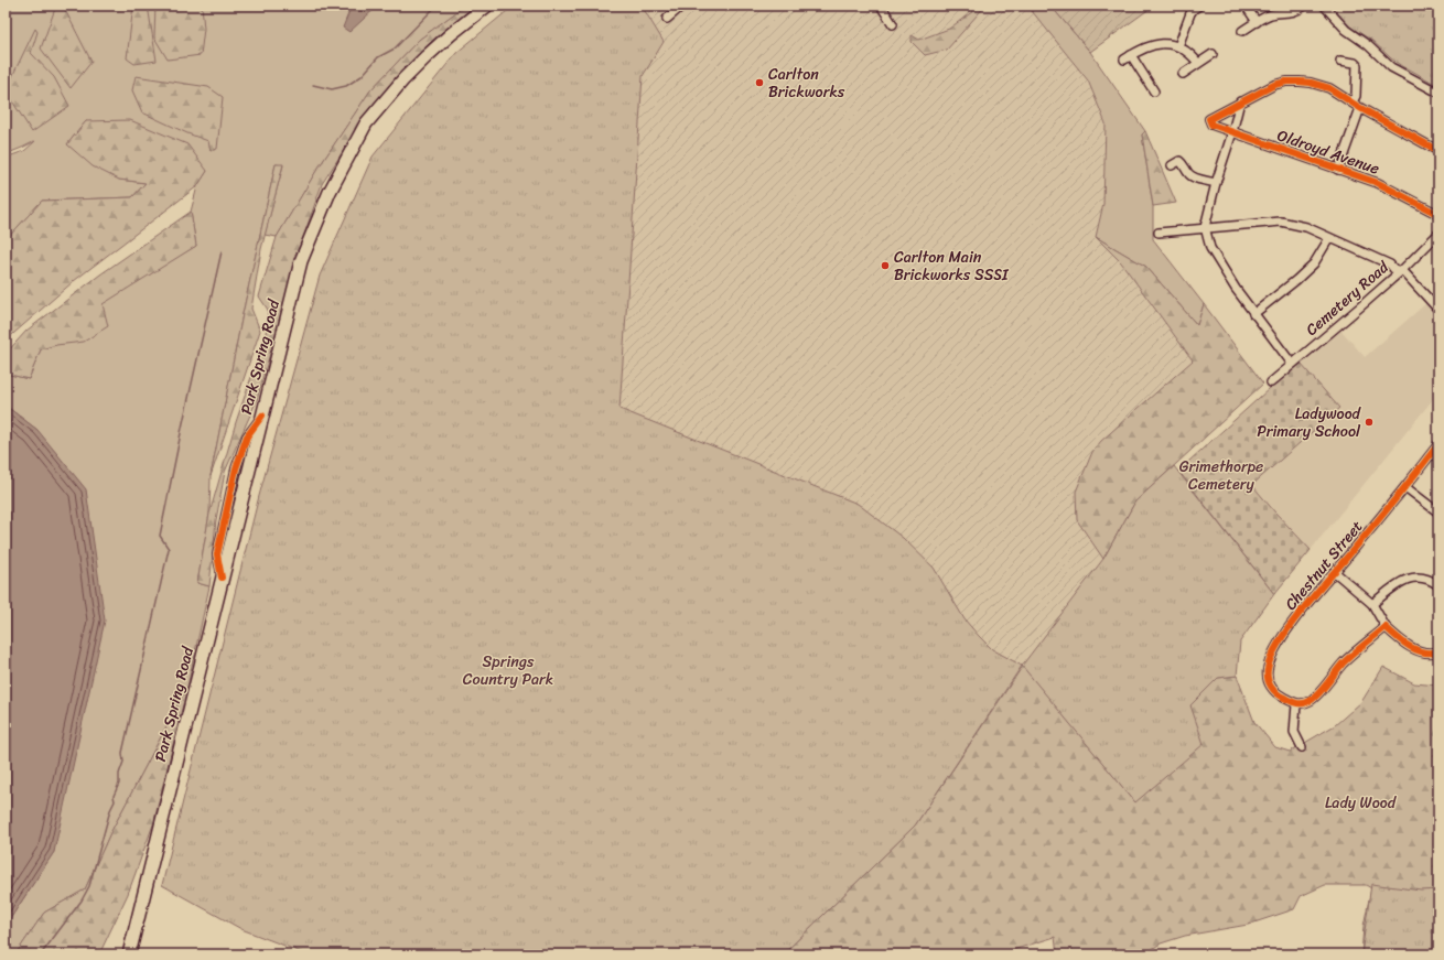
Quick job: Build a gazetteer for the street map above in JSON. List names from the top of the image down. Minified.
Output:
{"streets":{"main road":["Park Spring Road"],"street":["Oldroyd Avenue","Cemetery Road","Chestnut Street"]},"parks":["Grimethorpe Cemetery","Springs Country Park","Lady Wood"],"places":["Carlton Brickworks","Carlton Main Brickworks SSSI","Ladywood Primary School"]}
